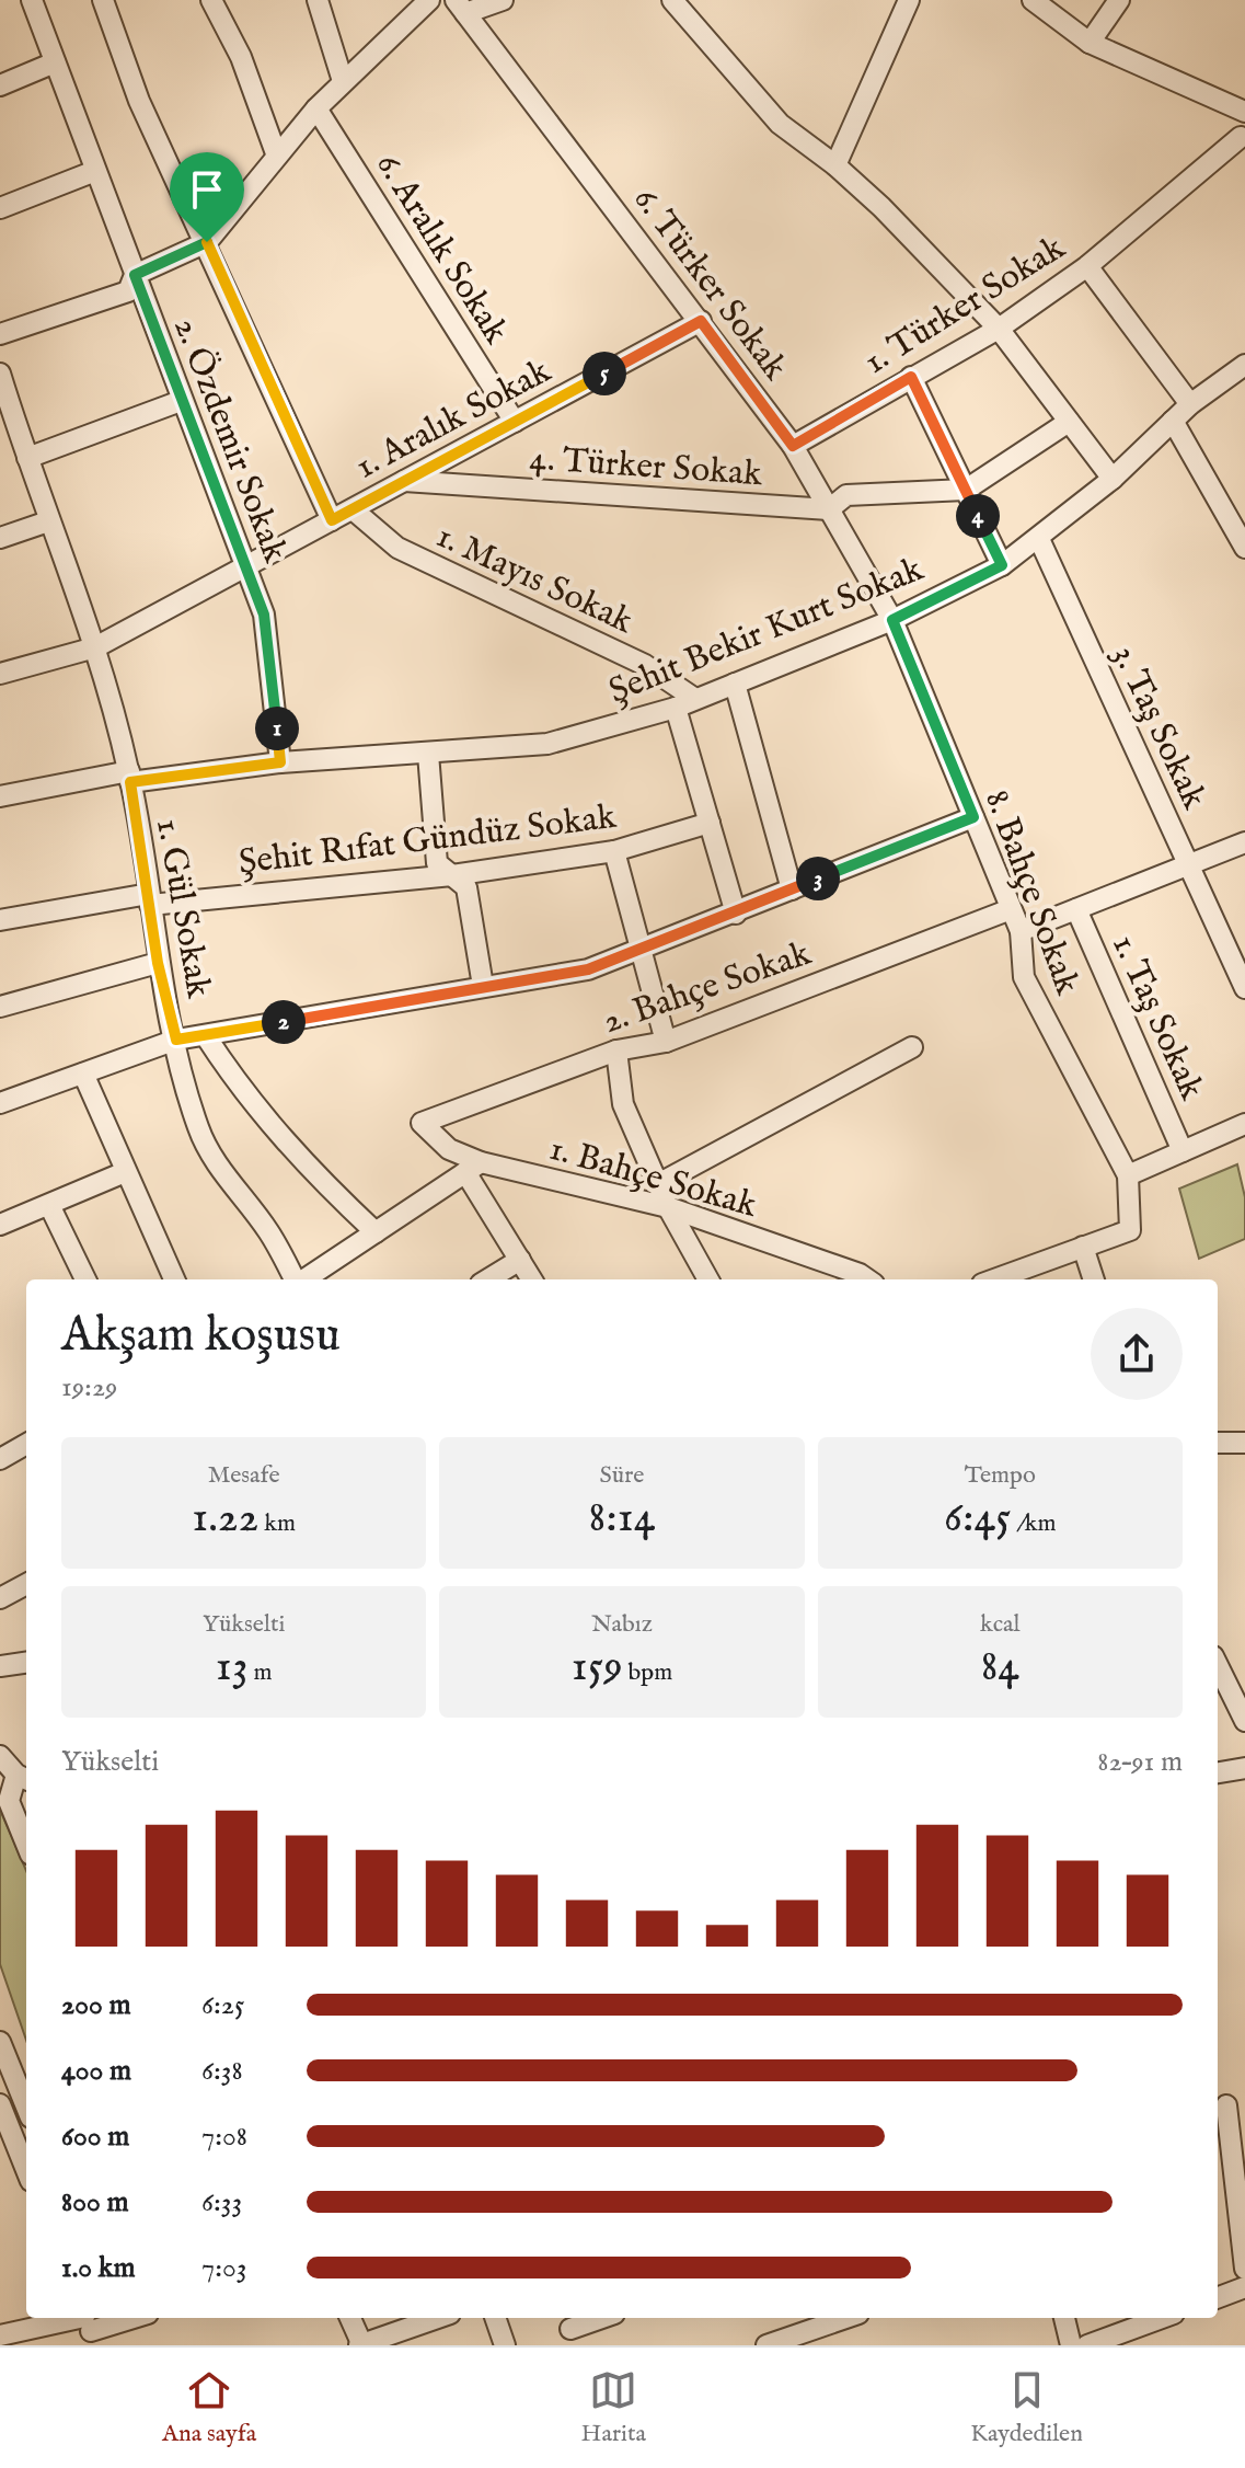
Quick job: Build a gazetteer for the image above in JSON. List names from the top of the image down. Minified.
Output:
{"streets":{"street":["6. Aralık Sokak","6. Türker Sokak","1. Türker Sokak","1. Aralık Sokak","2. Özdemir Sokak","4. Türker Sokak","1. Mayıs Sokak","Şehit Bekir Kurt Sokak","3. Taş Sokak","Şehit Rıfat Gündüz Sokak","8. Bahçe Sokak","1. Gül Sokak","2. Bahçe Sokak","1. Taş Sokak","1. Bahçe Sokak"]},"crossings":[["6. Aralık Sokak","1. Aralık Sokak"],["6. Türker Sokak","1. Türker Sokak"],["6. Türker Sokak","1. Aralık Sokak"],["6. Türker Sokak","4. Türker Sokak"],["6. Türker Sokak","Şehit Bekir Kurt Sokak"],["6. Türker Sokak","8. Bahçe Sokak"],["1. Aralık Sokak","2. Özdemir Sokak"],["1. Aralık Sokak","4. Türker Sokak"],["1. Aralık Sokak","1. Mayıs Sokak"],["1. Aralık Sokak","1. Gül Sokak"],["2. Özdemir Sokak","Şehit Bekir Kurt Sokak"],["1. Mayıs Sokak","Şehit Bekir Kurt Sokak"],["Şehit Bekir Kurt Sokak","3. Taş Sokak"],["Şehit Bekir Kurt Sokak","8. Bahçe Sokak"],["Şehit Bekir Kurt Sokak","1. Gül Sokak"],["Şehit Rıfat Gündüz Sokak","1. Gül Sokak"],["8. Bahçe Sokak","2. Bahçe Sokak"],["2. Bahçe Sokak","1. Bahçe Sokak"]],"page":{"pins":["5","4","1","3","2"],"heading":["Akşam koşusu","19:29"],"stats":[["Mesafe","1.22 km"],["Süre","8:14"],["Tempo","6:45 /km"],["Yükselti","13 m"],["Nabız","159 bpm"],["kcal","84"]],"chart":["Yükselti","82–91 m"],"list":[{"name":"200 m","note":"6:25"},{"name":"400 m","note":"6:38"},{"name":"600 m","note":"7:08"},{"name":"800 m","note":"6:33"},{"name":"1.0 km","note":"7:03"}],"tabs":["Ana sayfa","Harita","Kaydedilen"]}}
